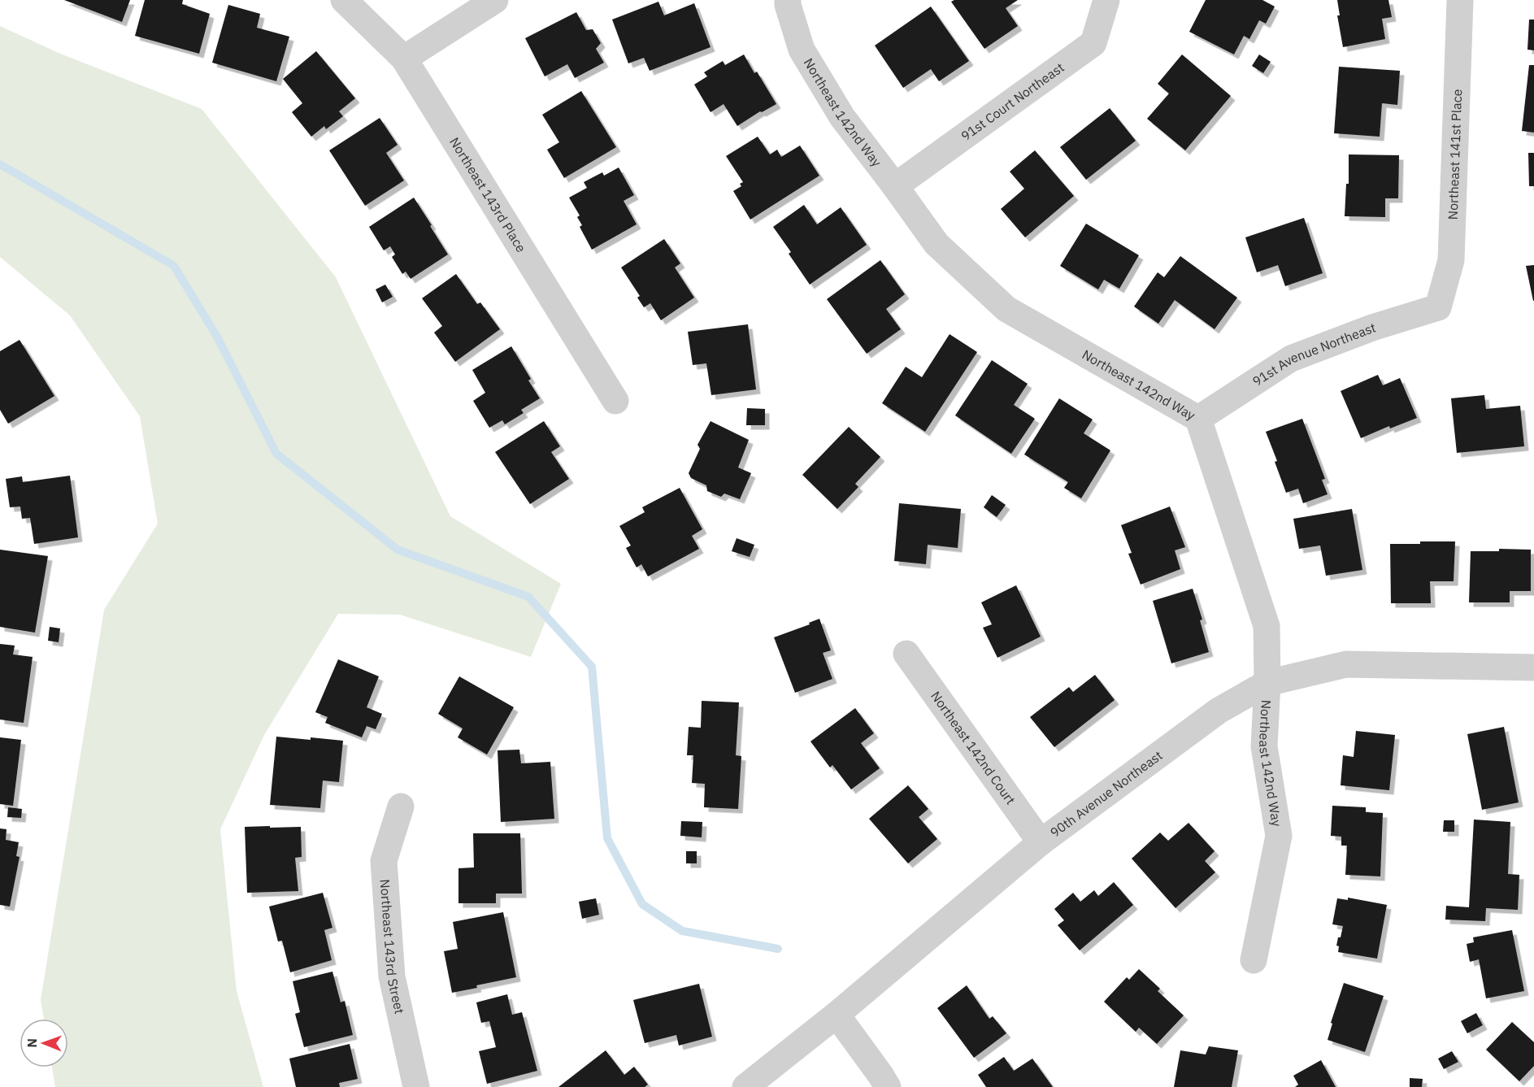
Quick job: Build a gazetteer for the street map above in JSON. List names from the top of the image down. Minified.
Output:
{"streets":{"street":["91st Court Northeast","Northeast 142nd Way","Northeast 141st Place","Northeast 143rd Place","91st Avenue Northeast","Northeast 142nd Court","90th Avenue Northeast","Northeast 143rd Street"]},"crossings":[["91st Court Northeast","Northeast 142nd Way"],["Northeast 142nd Way","91st Avenue Northeast"],["Northeast 142nd Way","90th Avenue Northeast"],["Northeast 141st Place","91st Avenue Northeast"],["Northeast 142nd Court","90th Avenue Northeast"]],"north":"left"}
